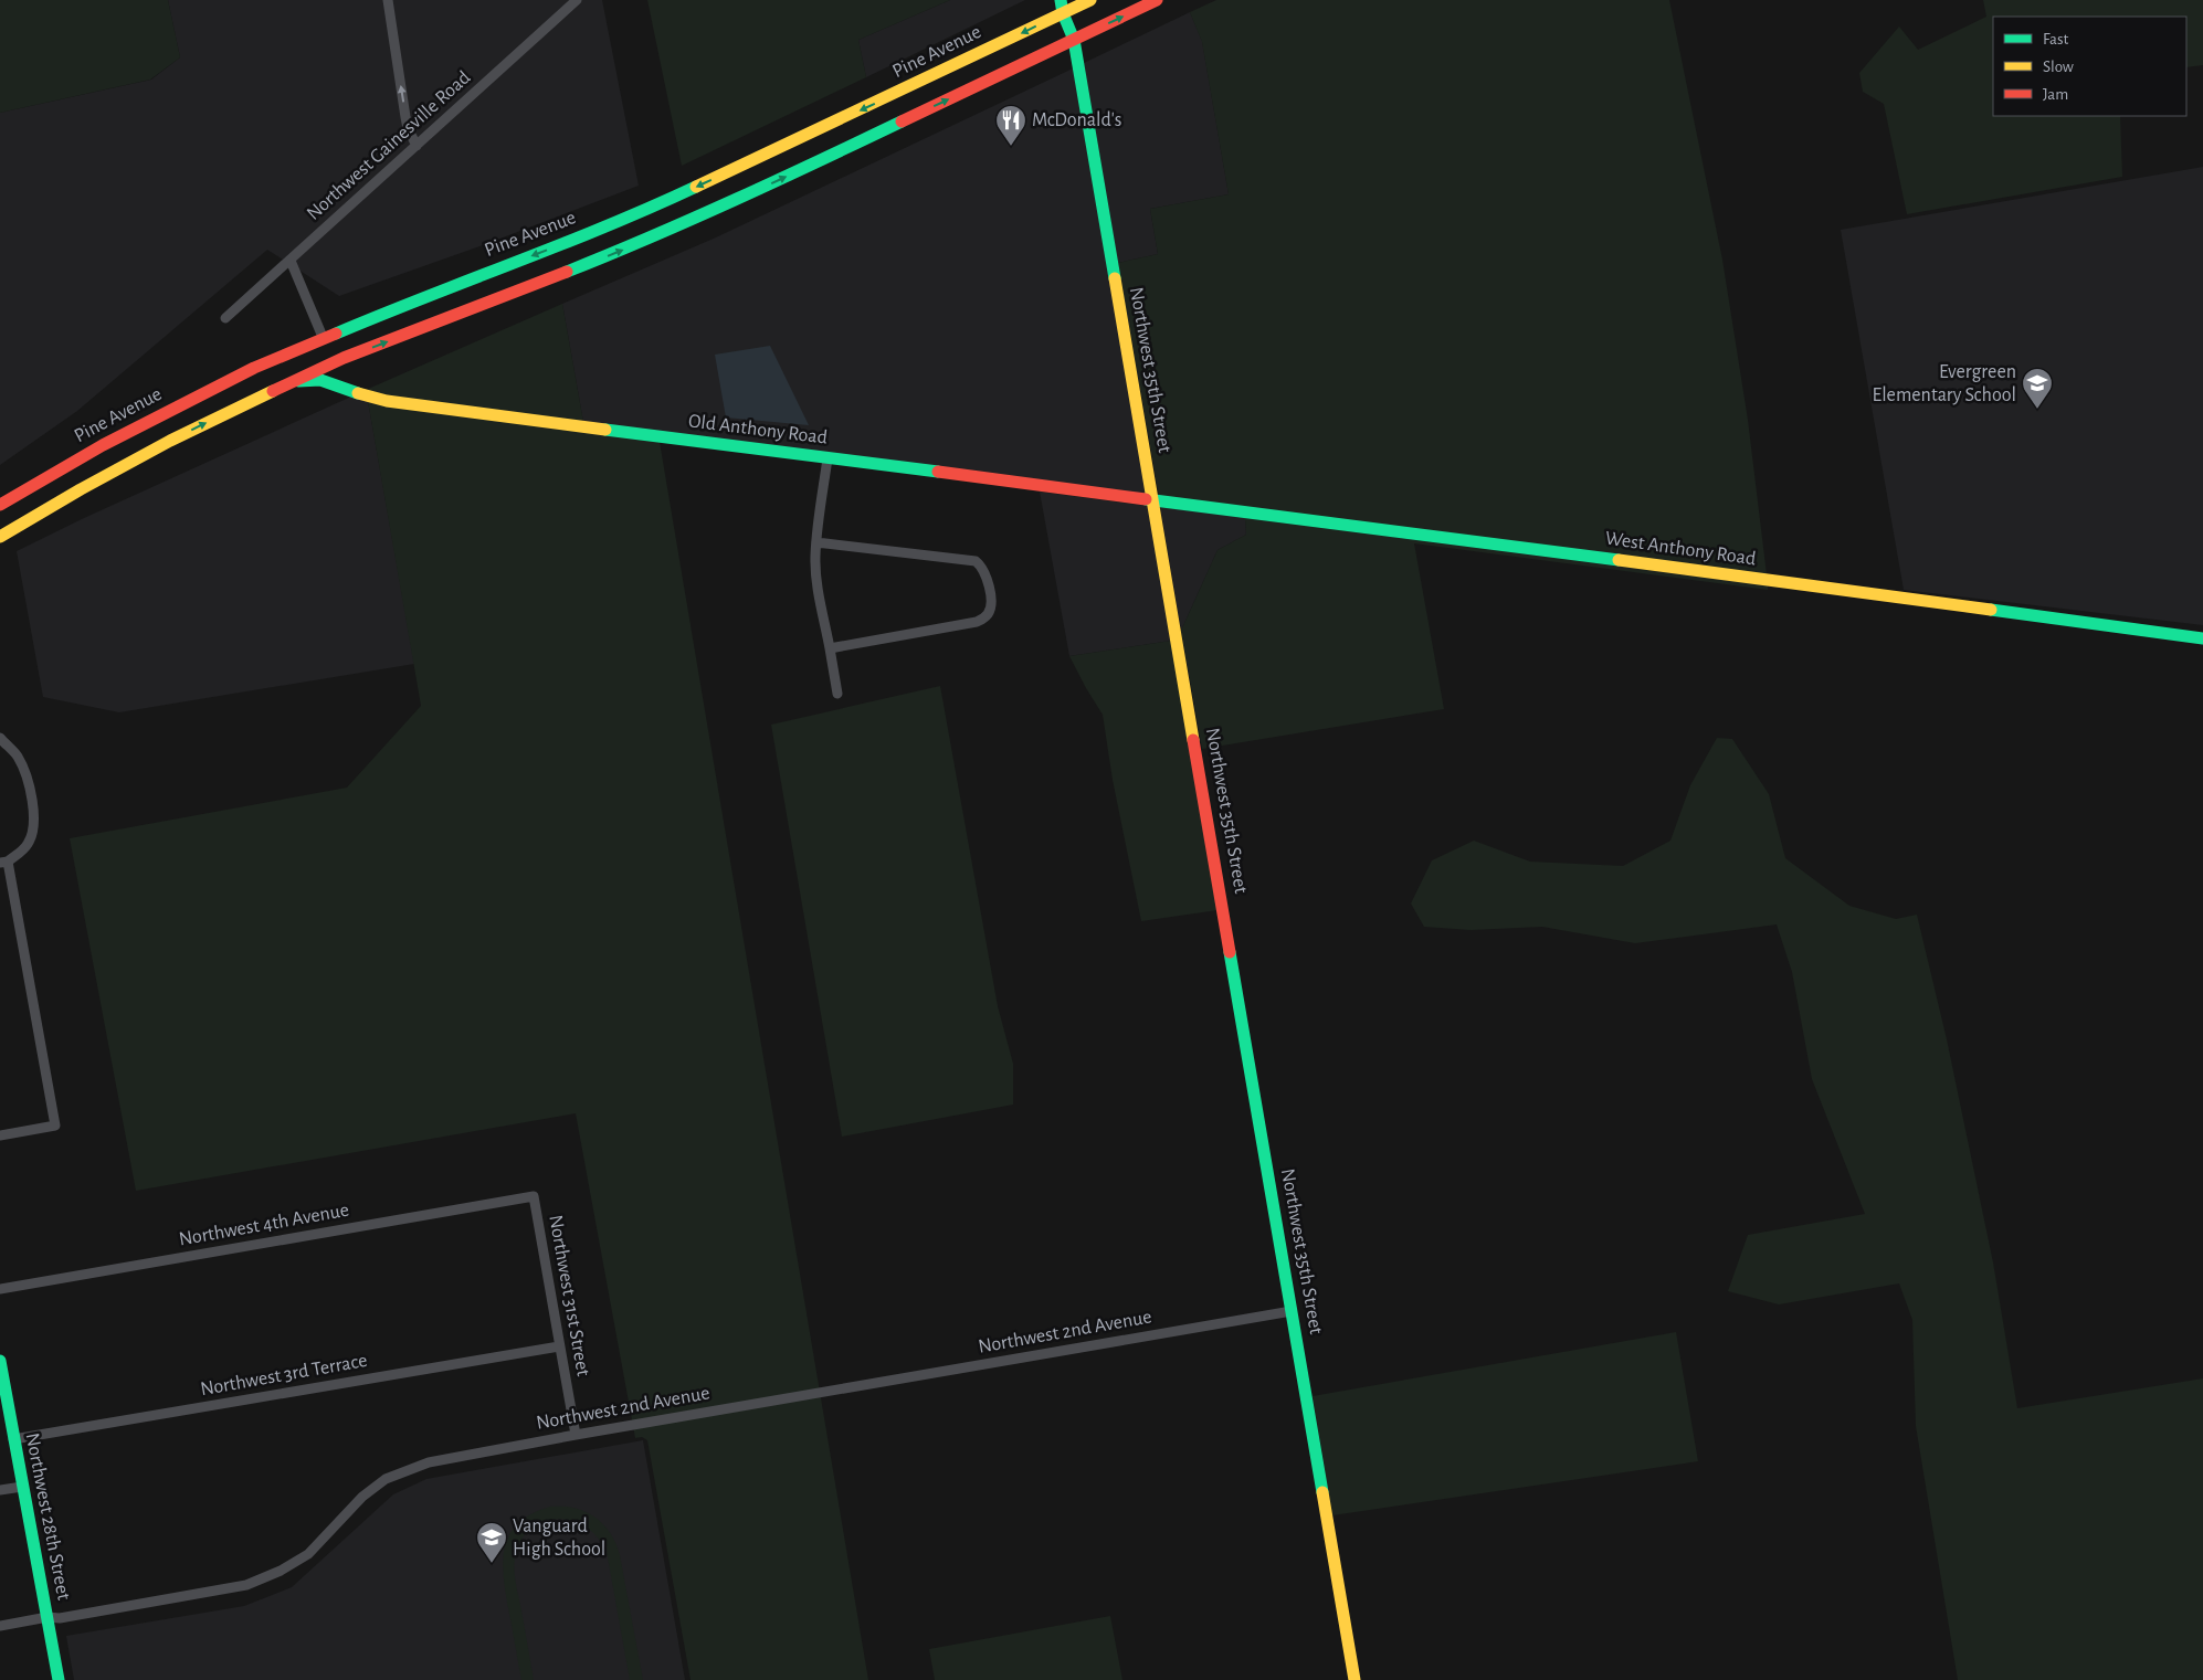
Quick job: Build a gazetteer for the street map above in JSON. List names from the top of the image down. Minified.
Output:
{"streets":{"main road":["Pine Avenue","Northwest 35th Street","Old Anthony Road","West Anthony Road","Northwest 28th Street"],"street":["Northwest Gainesville Road","Northwest 4th Avenue","Northwest 31st Street","Northwest 2nd Avenue","Northwest 3rd Terrace"]},"crossings":[["Pine Avenue","Northwest 35th Street"],["Northwest 35th Street","Old Anthony Road"],["Northwest 35th Street","West Anthony Road"],["Northwest 35th Street","Northwest 2nd Avenue"],["Old Anthony Road","West Anthony Road"],["Northwest 4th Avenue","Northwest 31st Street"],["Northwest 31st Street","Northwest 2nd Avenue"],["Northwest 31st Street","Northwest 3rd Terrace"],["Northwest 2nd Avenue","Northwest 28th Street"],["Northwest 3rd Terrace","Northwest 28th Street"]],"places":{"restaurant":["McDonald's"],"school or university":["Evergreen Elementary School","Vanguard High School"]},"legend":["Fast","Slow","Jam"]}
